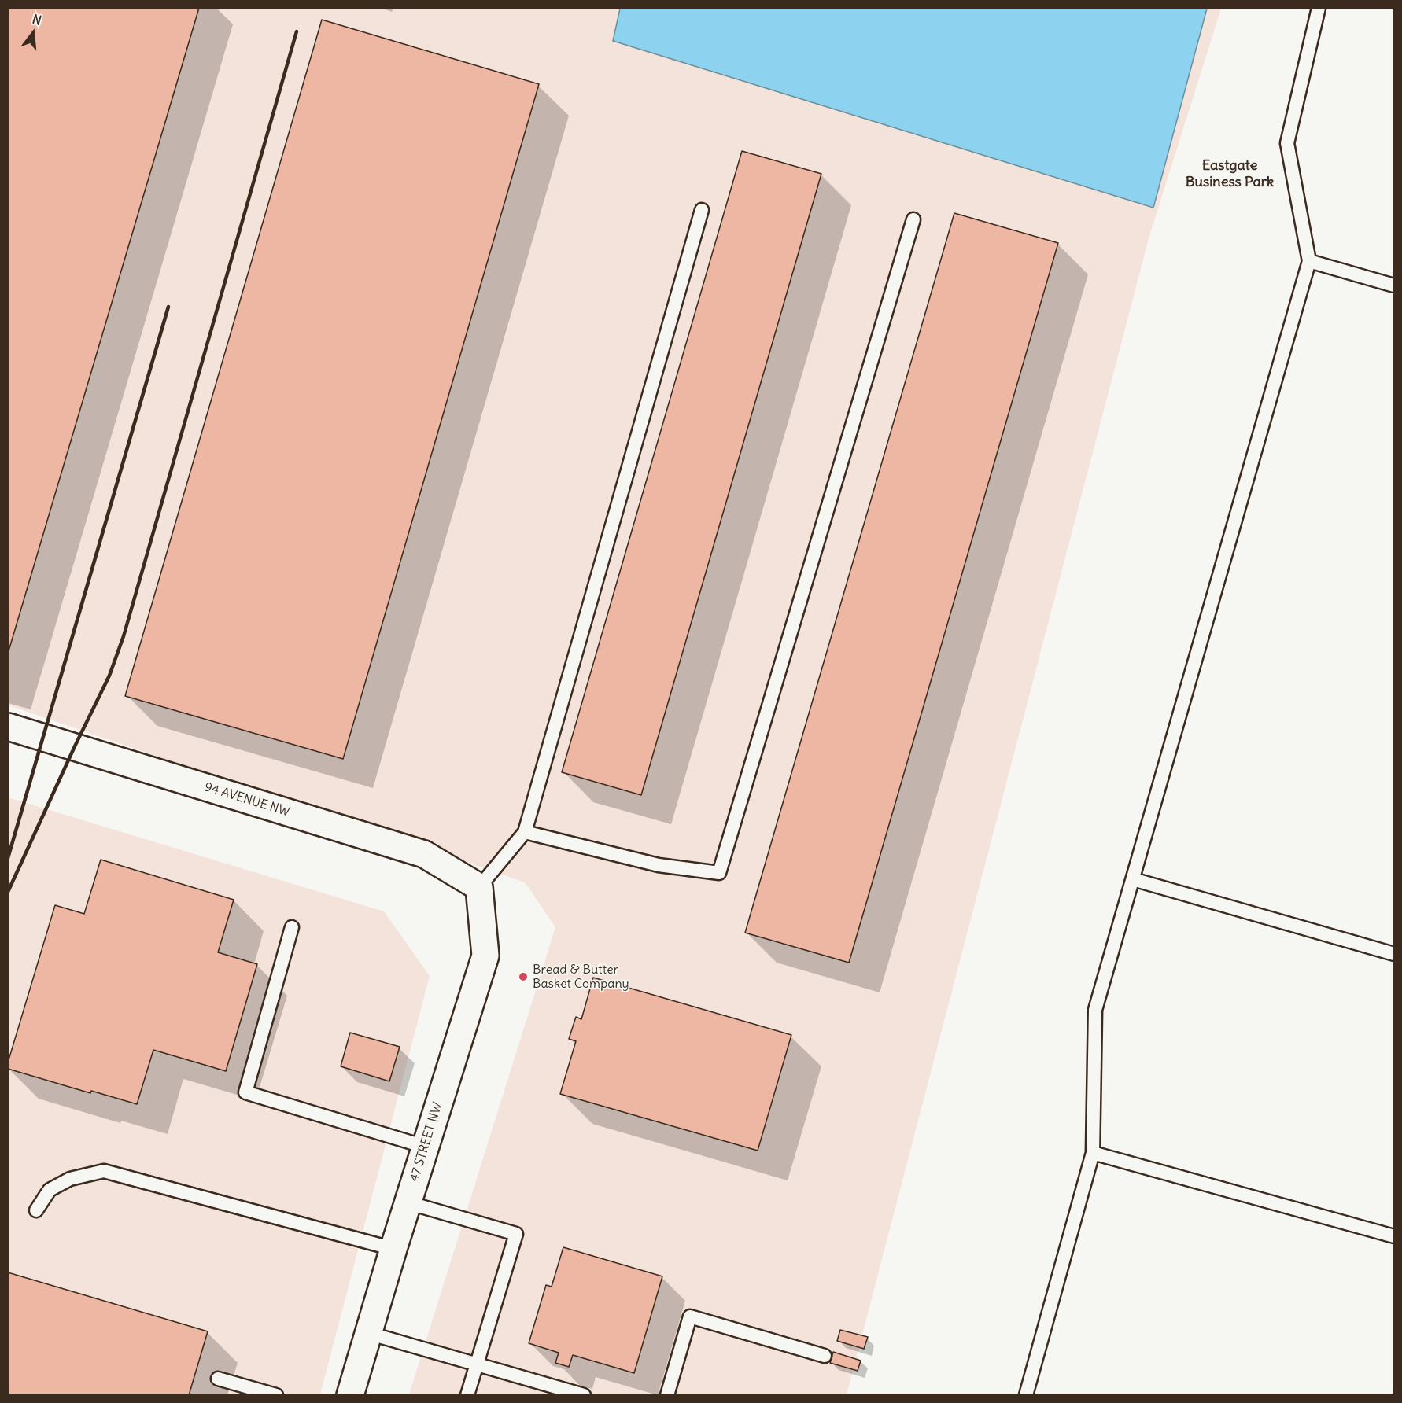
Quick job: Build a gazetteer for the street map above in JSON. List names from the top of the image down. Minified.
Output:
{"streets":{"street":["94 AVENUE NW","47 STREET NW"]},"crossings":[["94 AVENUE NW","47 STREET NW"]],"districts":["Eastgate Business Park"],"places":["Bread & Butter Basket Company"],"north":"top"}
